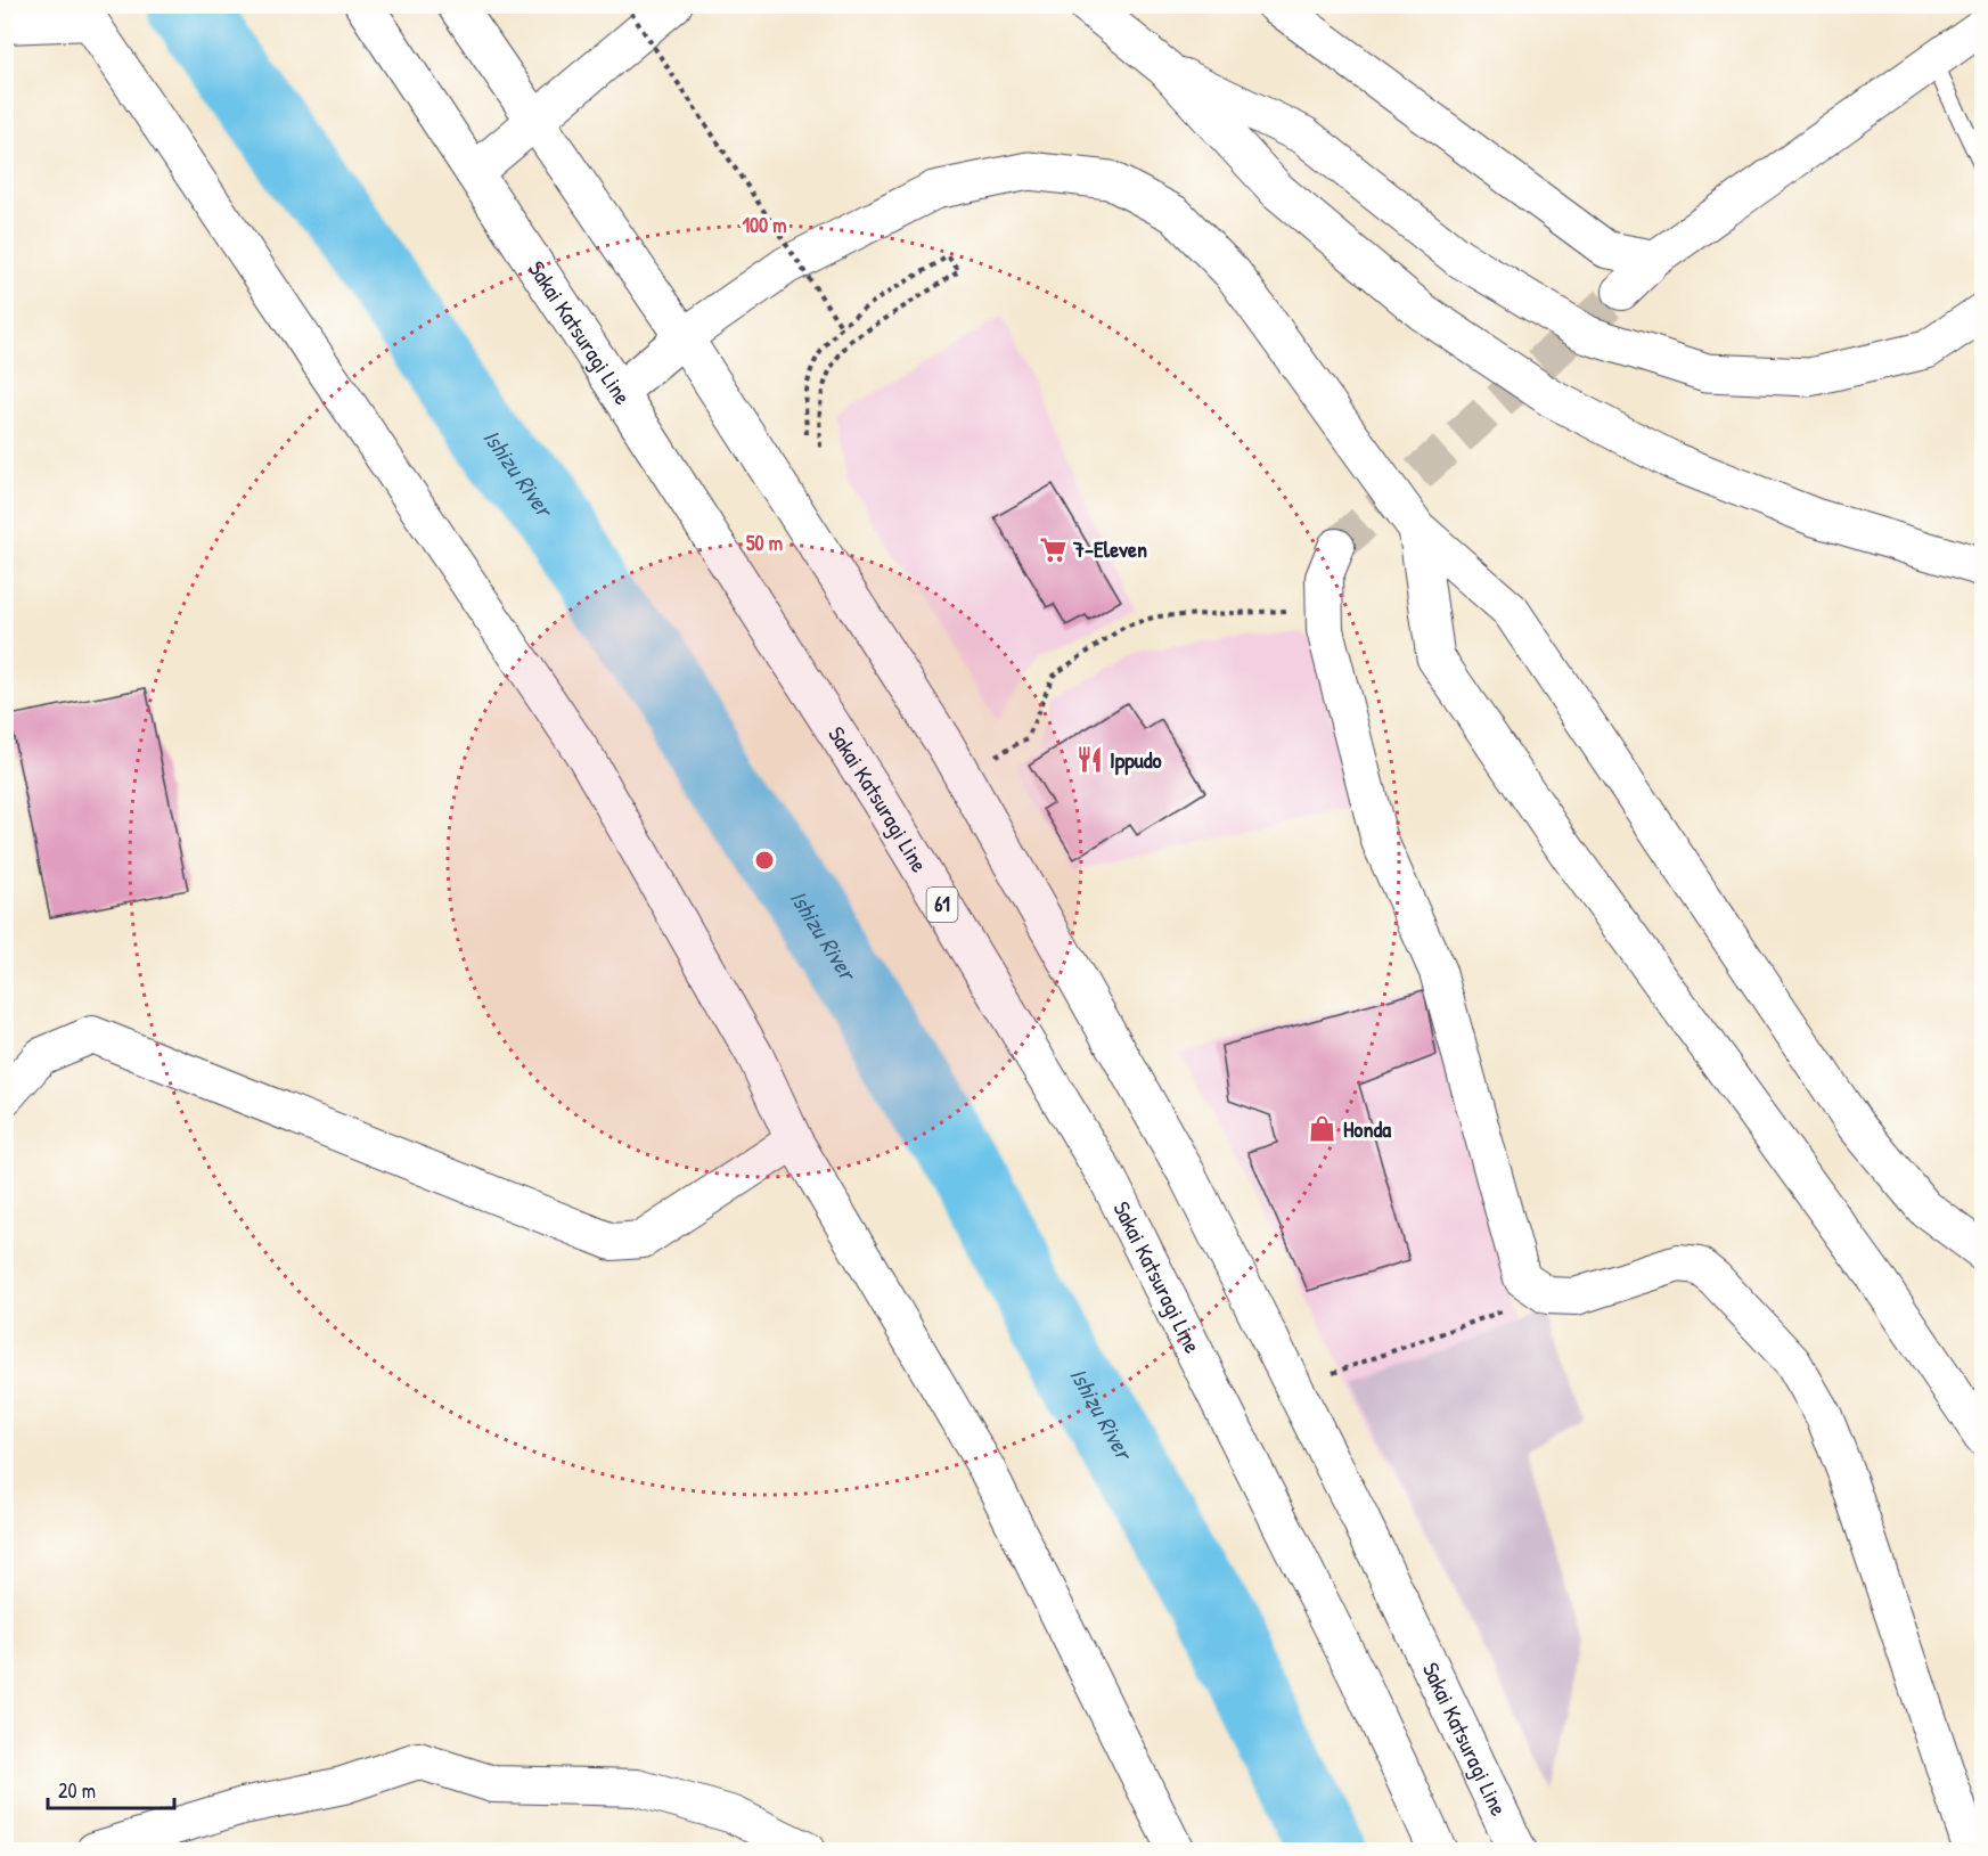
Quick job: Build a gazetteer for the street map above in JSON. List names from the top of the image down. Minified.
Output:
{"streets":{"main road":["Sakai Katsuragi Line","61"]},"water":["Ishizu River"],"places":{"supermarket":["7-Eleven"],"restaurant":["Ippudo"],"shop":["Honda"]},"scale_bar":"20 m","rings":["100 m","50 m"]}
